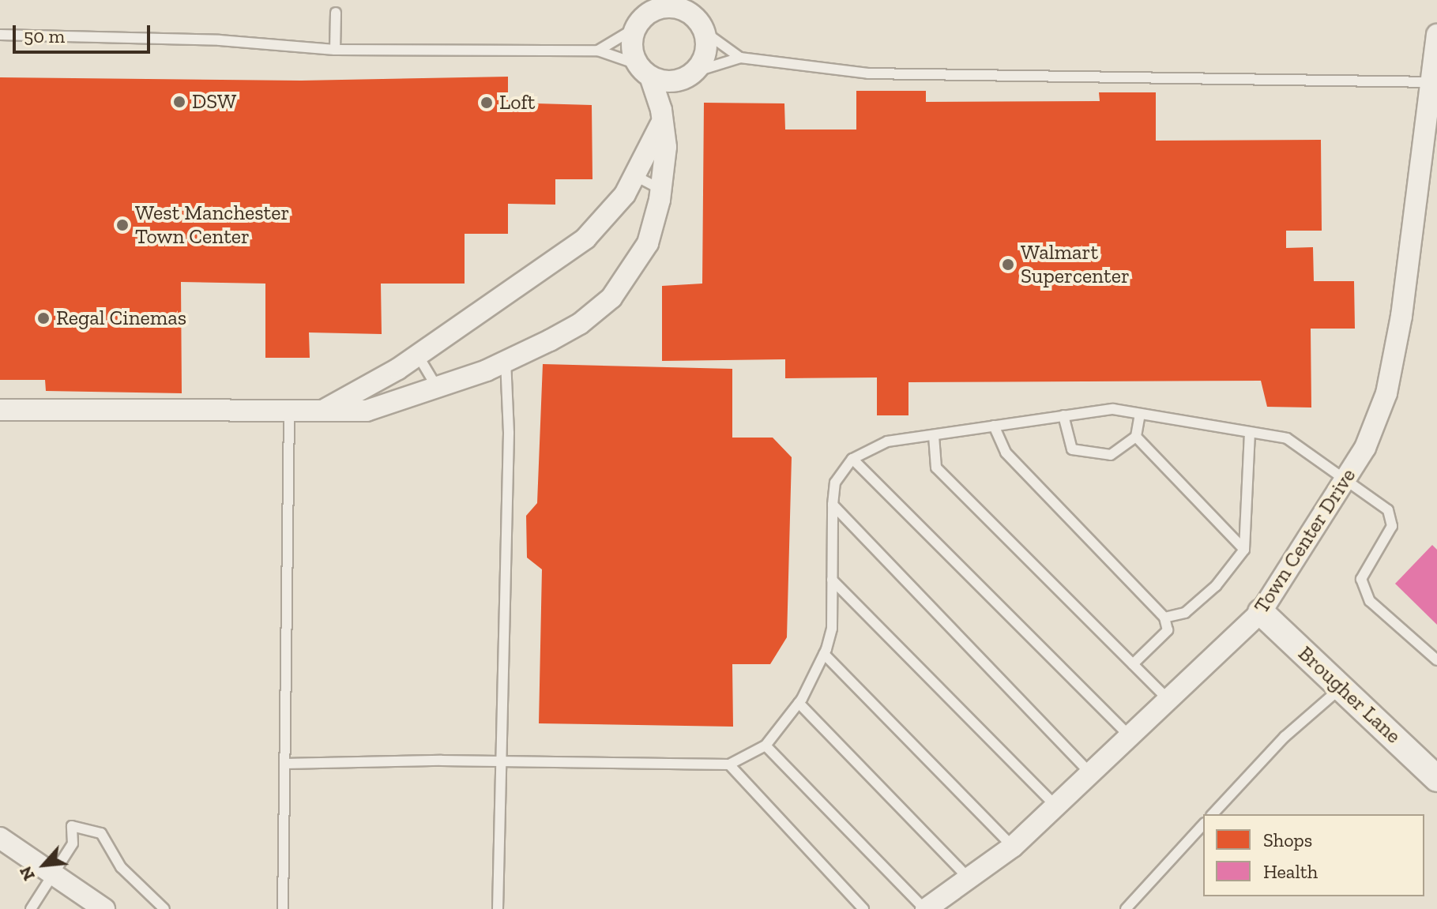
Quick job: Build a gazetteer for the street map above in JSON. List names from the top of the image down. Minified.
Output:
{"streets":{"street":["Town Center Drive","Brougher Lane"]},"crossings":[["Town Center Drive","Brougher Lane"]],"places":["DSW","Loft","West Manchester Town Center","Walmart Supercenter","Regal Cinemas"],"legend":["Shops","Health"],"scale_bar":"50 m","north":"bottom left"}
